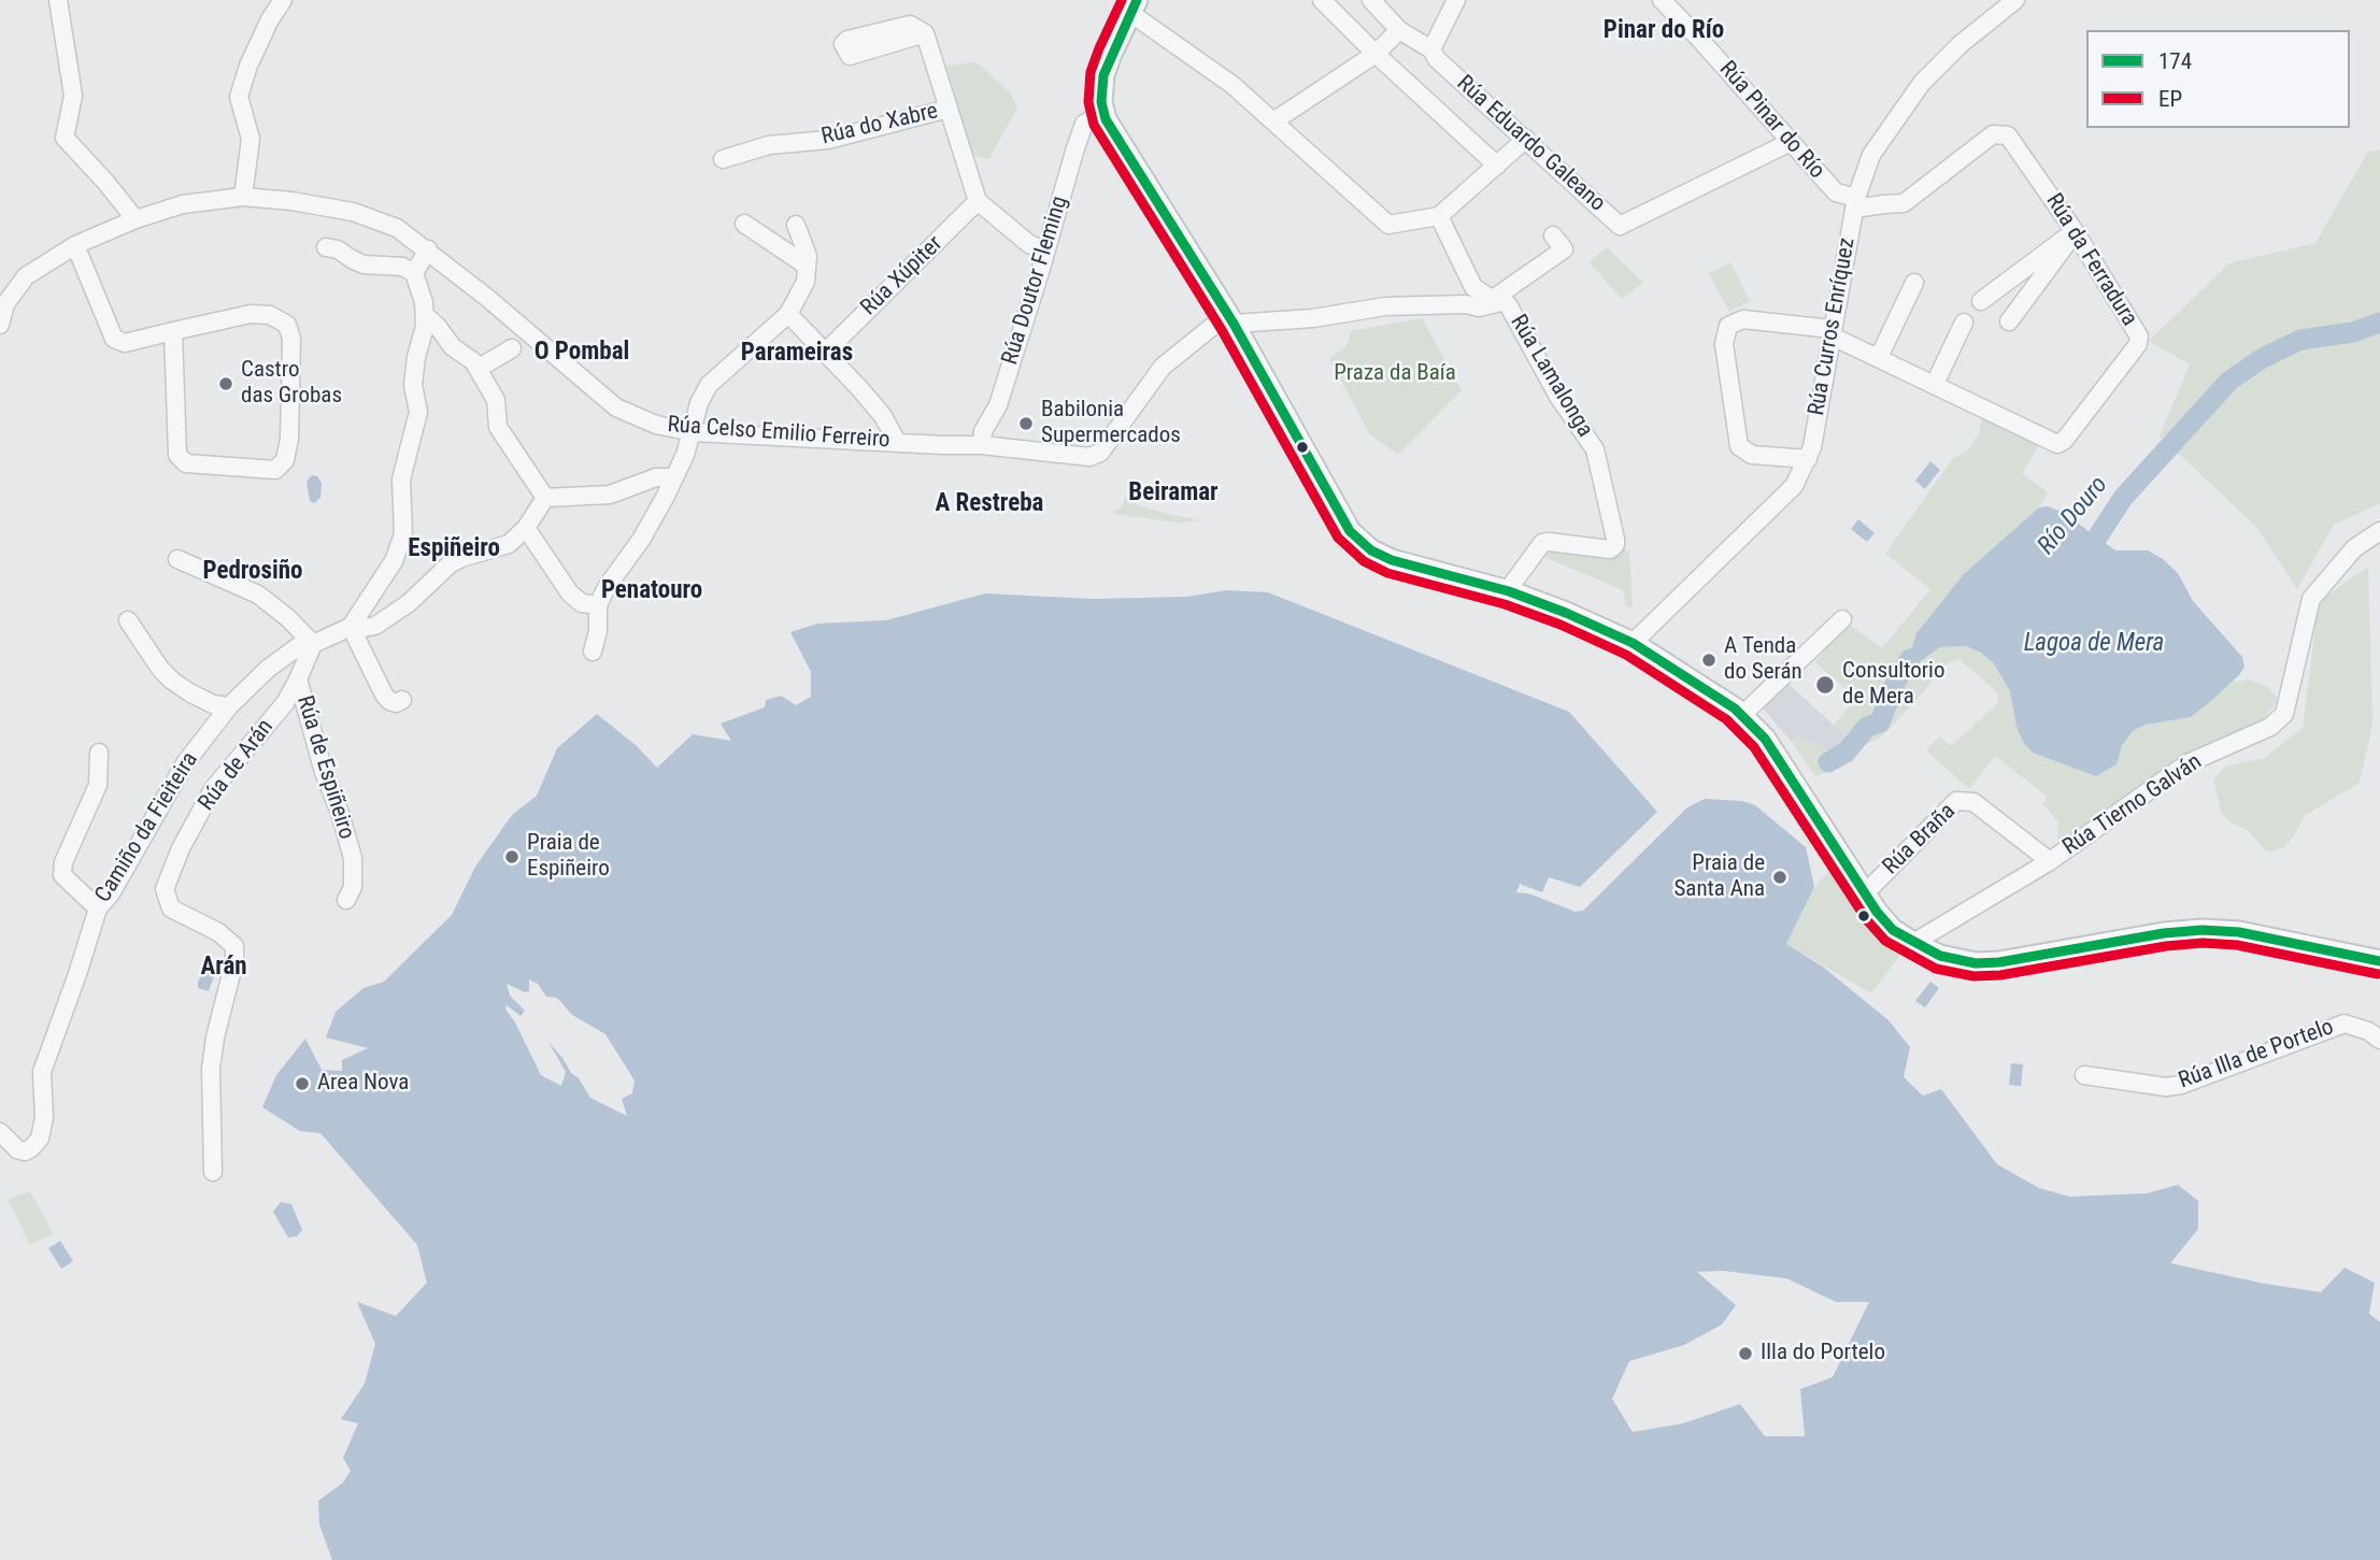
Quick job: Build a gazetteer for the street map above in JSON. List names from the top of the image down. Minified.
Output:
{"streets":{"main road":["Rúa Doutor Fleming"],"street":["Rúa Pinar do Río","Rúa do Xabre","Rúa Eduardo Galeano","Rúa da Ferradura","Rúa Xúpiter","Rúa Curros Enríquez","Rúa Lamalonga","Rúa Celso Emilio Ferreiro","Rúa de Arán","Rúa de Espiñeiro","Rúa Tierno Galván","Camiño da Fieiteira","Rúa Braña","Rúa Illa de Portelo"]},"crossings":[["Rúa Pinar do Río","Rúa Eduardo Galeano"],["Rúa Pinar do Río","Rúa da Ferradura"],["Rúa Pinar do Río","Rúa Curros Enríquez"],["Rúa do Xabre","Rúa Xúpiter"],["Rúa da Ferradura","Rúa Curros Enríquez"],["Rúa Doutor Fleming","Rúa Celso Emilio Ferreiro"],["Rúa Lamalonga","Rúa Celso Emilio Ferreiro"],["Rúa de Arán","Rúa de Espiñeiro"],["Rúa de Espiñeiro","Camiño da Fieiteira"],["Rúa Tierno Galván","Rúa Braña"]],"districts":["Pinar do Río","O Pombal","Parameiras","Beiramar","A Restreba","Espiñeiro","Pedrosiño","Penatouro","Arán"],"water":["Río Douro","Lagoa de Mera"],"parks":["Praza da Baía"],"places":["Castro das Grobas","Babilonia Supermercados","A Tenda do Serán","Consultorio de Mera","Praia de Espiñeiro","Praia de Santa Ana","Area Nova","Illa do Portelo"],"lines":["transit line 174","transit line EP"],"legend":["174","EP"]}
